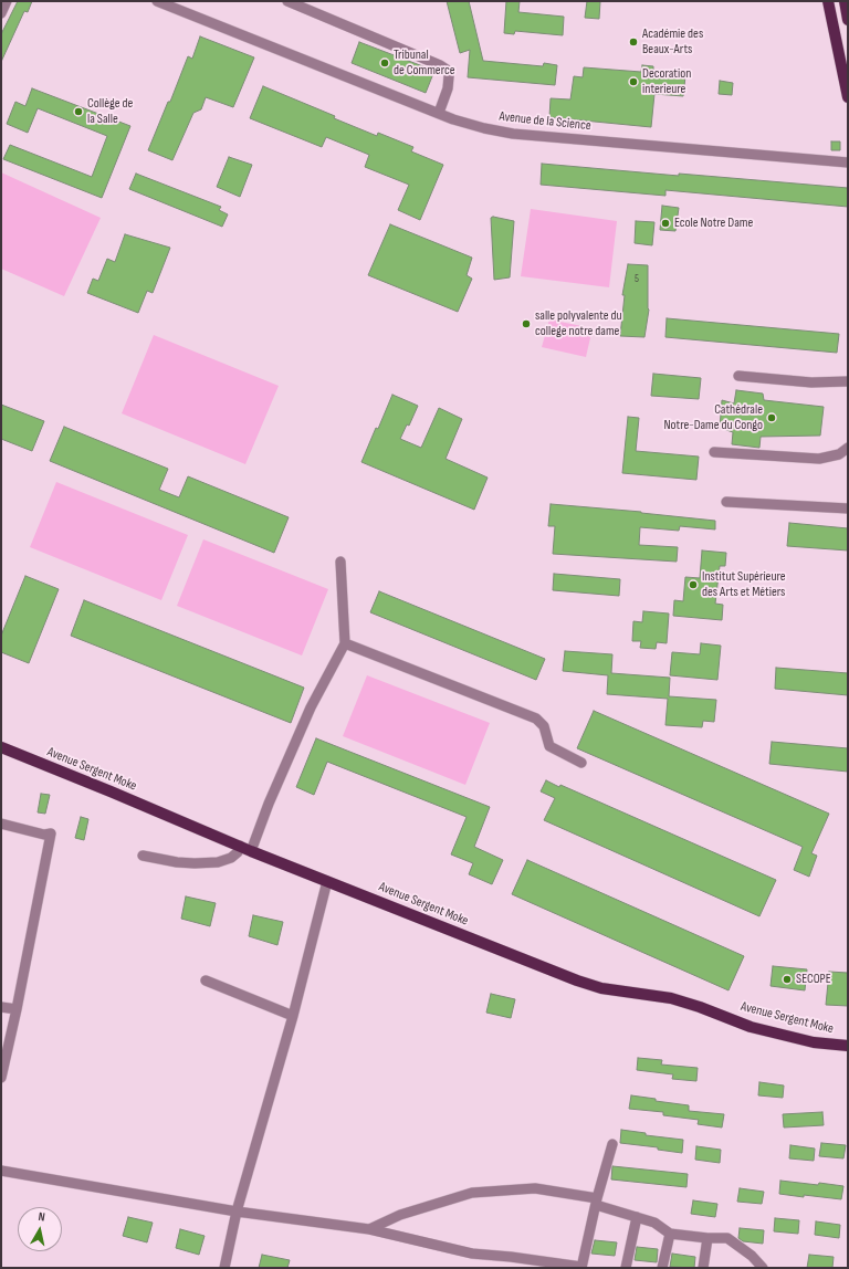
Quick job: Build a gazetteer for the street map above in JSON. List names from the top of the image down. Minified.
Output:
{"streets":{"main road":["Avenue Sergent Moke"],"street":["Avenue de la Science"]},"places":["Académie des Beaux-Arts","Tribunal de Commerce","Decoration interieure","Collège de la Salle","Ecole Notre Dame","salle polyvalente du college notre dame","Cathédrale Notre-Dame du Congo","Institut Supérieure des Arts et Métiers","SECOPE"],"house_numbers":["5"],"north":"top"}
